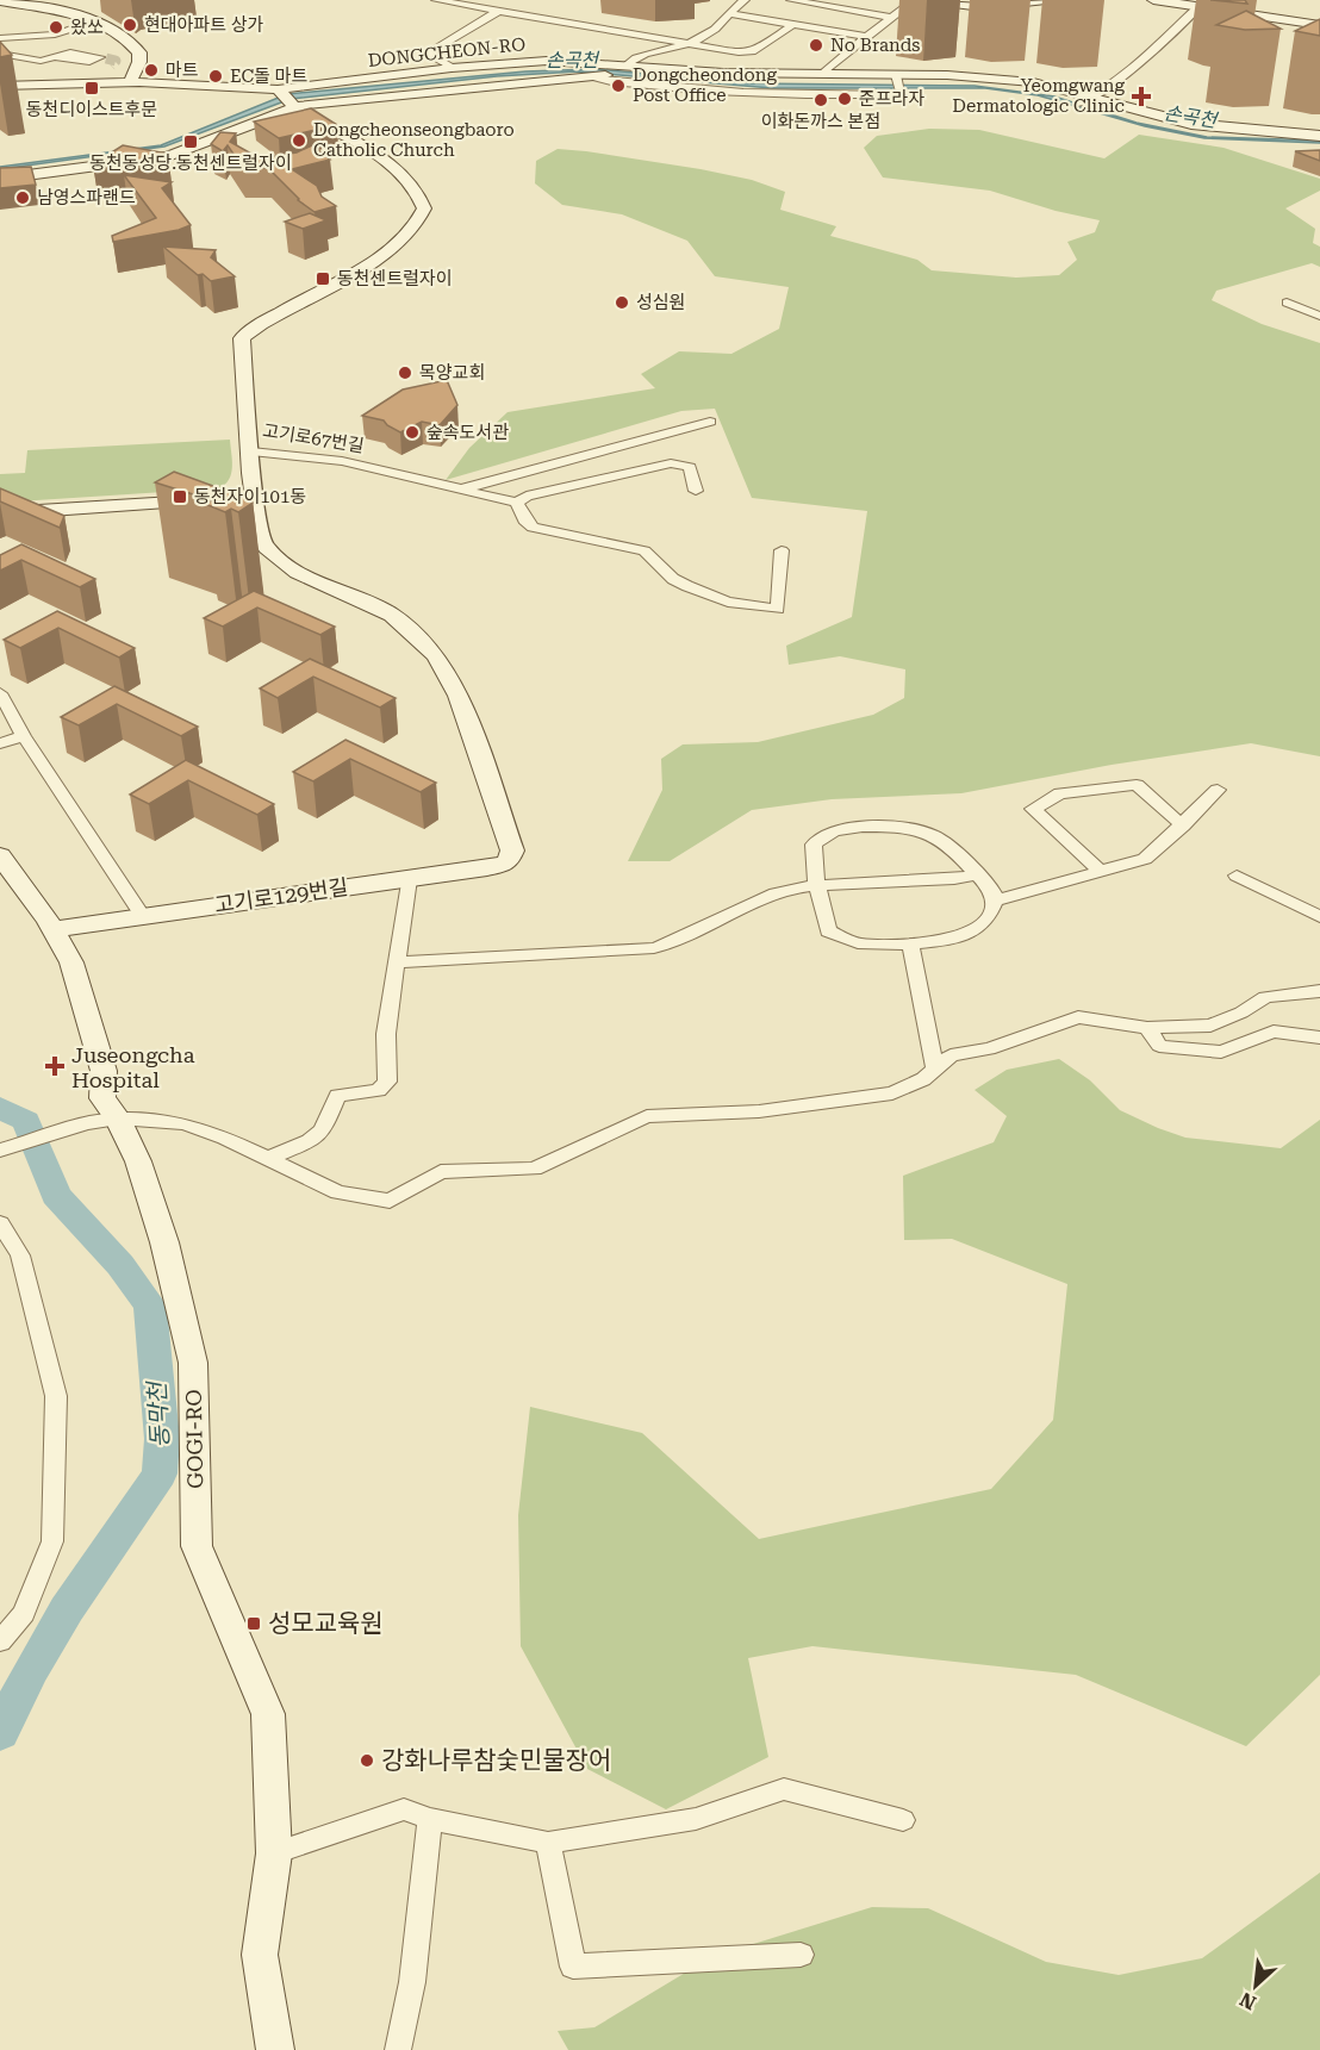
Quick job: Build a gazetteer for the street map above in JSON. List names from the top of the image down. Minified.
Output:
{"streets":{"street":["DONGCHEON-RO","고기로67번길","고기로129번길","GOGI-RO"]},"crossings":[["DONGCHEON-RO","고기로67번길"],["고기로129번길","GOGI-RO"]],"water":["손곡천","동막천"],"places":{"other":["현대아파트 상가","왔쏘","No Brands","마트","EC돌 마트","Dongcheondong Post Office","준프라자","이화돈까스 본점","Dongcheonseongbaoro Catholic Church","남영스파랜드","성심원","목양교회","숲속도서관","강화나루참숯민물장어"],"transit":["동천디이스트후문","동천동성당.동천센트럴자이","동천센트럴자이","동천자이101동","성모교육원"],"health":["Yeomgwang Dermatologic Clinic","Juseongcha Hospital"]},"north":"bottom left"}
